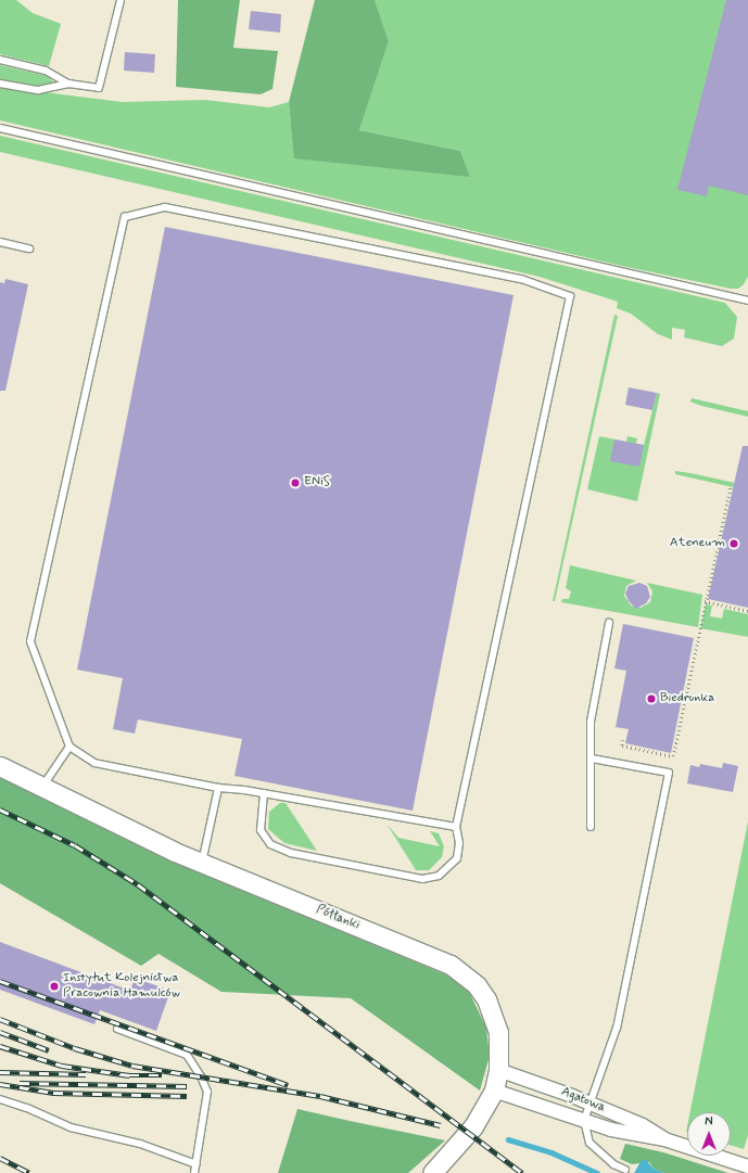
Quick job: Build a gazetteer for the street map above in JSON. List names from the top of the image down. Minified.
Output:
{"streets":{"street":["Półłanki","Agatowa"]},"crossings":[["Półłanki","Agatowa"]],"places":["ENiS","Ateneum","Biedronka","Instytut Kolejnictwa Pracownia Hamulców"],"north":"top"}
